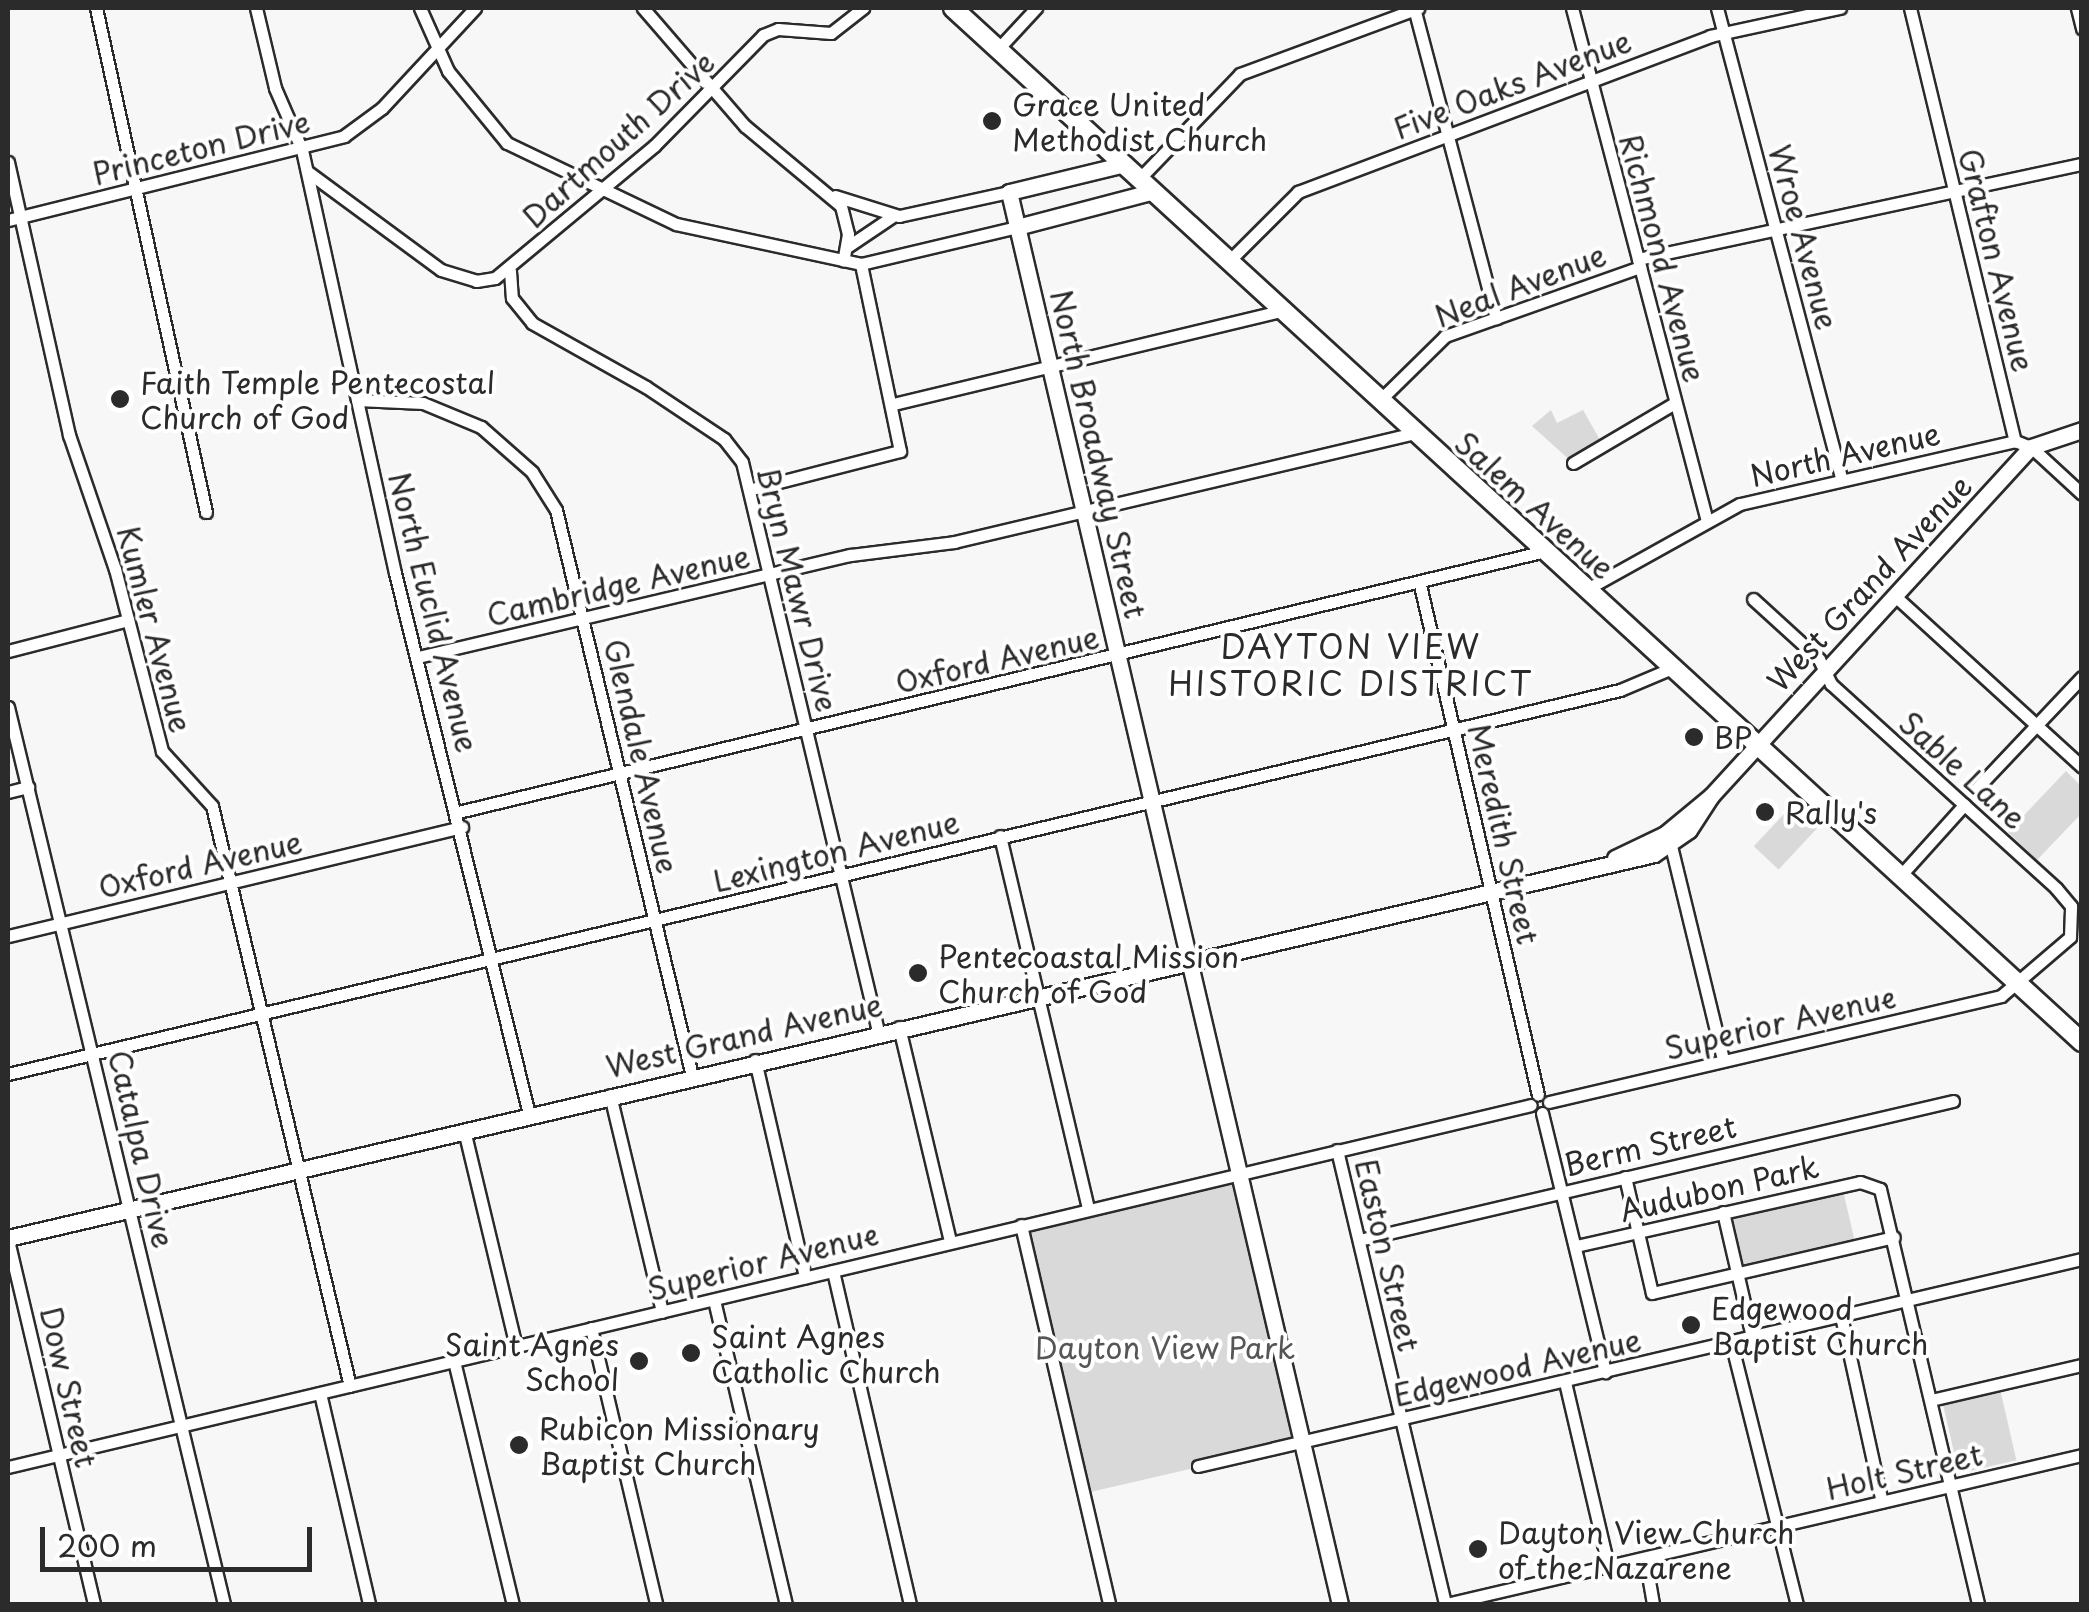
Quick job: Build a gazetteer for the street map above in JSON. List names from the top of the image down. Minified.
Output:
{"streets":{"main road":["Salem Avenue"],"street":["Five Oaks Avenue","Dartmouth Drive","Princeton Drive","Wroe Avenue","Richmond Avenue","Grafton Avenue","Neal Avenue","North Broadway Street","North Avenue","West Grand Avenue","Cambridge Avenue","Bryn Mawr Drive","North Euclid Avenue","Kumler Avenue","Oxford Avenue","Glendale Avenue","Sable Lane","Meredith Street","Lexington Avenue","Superior Avenue","Berm Street","Catalpa Drive","Audubon Park","Easton Street","Edgewood Avenue","Dow Street","Holt Street"]},"crossings":[["Five Oaks Avenue","Wroe Avenue"],["Five Oaks Avenue","Richmond Avenue"],["Five Oaks Avenue","Salem Avenue"],["Dartmouth Drive","Bryn Mawr Drive"],["Princeton Drive","North Euclid Avenue"],["Princeton Drive","Kumler Avenue"],["Wroe Avenue","Neal Avenue"],["Wroe Avenue","North Avenue"],["Richmond Avenue","Neal Avenue"],["Richmond Avenue","North Avenue"],["Grafton Avenue","Neal Avenue"],["Grafton Avenue","North Avenue"],["Grafton Avenue","West Grand Avenue"],["Neal Avenue","Salem Avenue"],["North Broadway Street","West Grand Avenue"],["North Broadway Street","Cambridge Avenue"],["North Broadway Street","Oxford Avenue"],["North Broadway Street","Lexington Avenue"],["North Broadway Street","Superior Avenue"],["North Broadway Street","Edgewood Avenue"],["North Avenue","Salem Avenue"],["North Avenue","West Grand Avenue"],["Salem Avenue","West Grand Avenue"],["Salem Avenue","Cambridge Avenue"],["Salem Avenue","Oxford Avenue"],["Salem Avenue","Sable Lane"],["Salem Avenue","Lexington Avenue"],["Salem Avenue","Superior Avenue"],["West Grand Avenue","Bryn Mawr Drive"],["West Grand Avenue","North Euclid Avenue"],["West Grand Avenue","Kumler Avenue"],["West Grand Avenue","Glendale Avenue"],["West Grand Avenue","Sable Lane"],["West Grand Avenue","Meredith Street"],["West Grand Avenue","Catalpa Drive"],["West Grand Avenue","Dow Street"],["Cambridge Avenue","Bryn Mawr Drive"],["Cambridge Avenue","North Euclid Avenue"],["Cambridge Avenue","Glendale Avenue"],["Bryn Mawr Drive","Oxford Avenue"],["Bryn Mawr Drive","Lexington Avenue"],["North Euclid Avenue","Oxford Avenue"],["North Euclid Avenue","Glendale Avenue"],["North Euclid Avenue","Lexington Avenue"],["Kumler Avenue","Oxford Avenue"],["Kumler Avenue","Lexington Avenue"],["Kumler Avenue","Superior Avenue"],["Oxford Avenue","Glendale Avenue"],["Oxford Avenue","Meredith Street"],["Oxford Avenue","Catalpa Drive"],["Glendale Avenue","Lexington Avenue"],["Sable Lane","Superior Avenue"],["Meredith Street","Lexington Avenue"],["Meredith Street","Superior Avenue"],["Meredith Street","Berm Street"],["Meredith Street","Audubon Park"],["Meredith Street","Edgewood Avenue"],["Lexington Avenue","Catalpa Drive"],["Superior Avenue","Catalpa Drive"],["Superior Avenue","Easton Street"],["Superior Avenue","Dow Street"],["Berm Street","Easton Street"],["Easton Street","Edgewood Avenue"],["Easton Street","Holt Street"]],"districts":["DAYTON VIEW HISTORIC DISTRICT"],"parks":["Dayton View Park"],"places":["Grace United Methodist Church","Faith Temple Pentecostal Church of God","BP","Rally's","Pentecoastal Mission Church of God","Edgewood Baptist Church","Saint Agnes Catholic Church","Saint Agnes School","Rubicon Missionary Baptist Church","Dayton View Church of the Nazarene"],"scale_bar":"200 m"}
